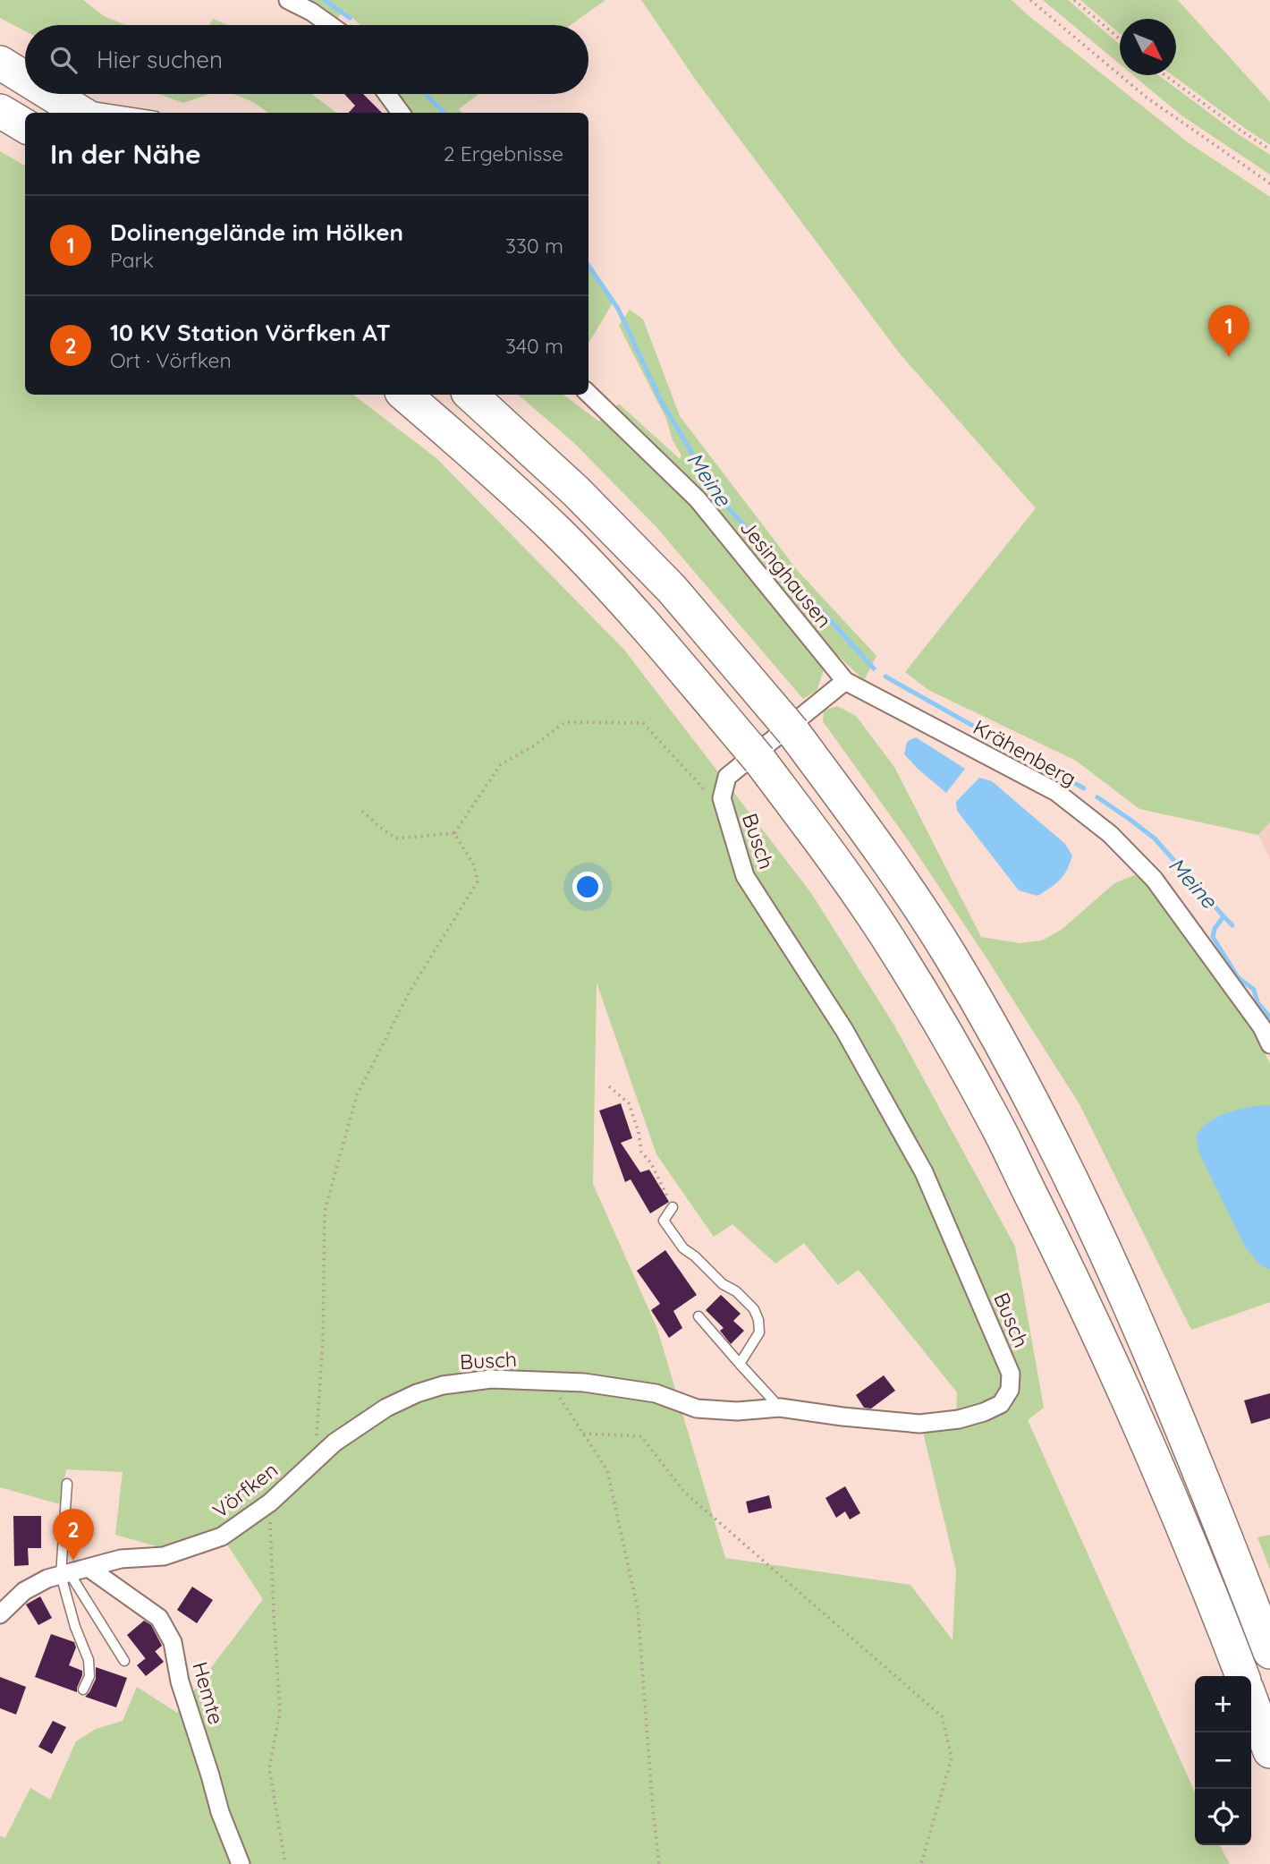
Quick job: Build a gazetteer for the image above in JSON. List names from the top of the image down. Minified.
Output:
{"streets":{"street":["Jesinghausen","Krähenberg","Busch","Vörfken","Hemte"]},"crossings":[["Jesinghausen","Krähenberg"],["Jesinghausen","Busch"],["Krähenberg","Busch"],["Busch","Vörfken"],["Vörfken","Hemte"]],"water":["Meine"],"north":"bottom right","page":{"search":"Hier suchen","heading":["In der Nähe","2 Ergebnisse"],"list":[{"mark":"1","name":"Dolinengelände im Hölken","note":"Park","value":"330 m"},{"mark":"2","name":"10 KV Station Vörfken AT","note":"Ort · Vörfken","value":"340 m"}],"pins":["1","2"],"map_buttons":["+","−"]}}
